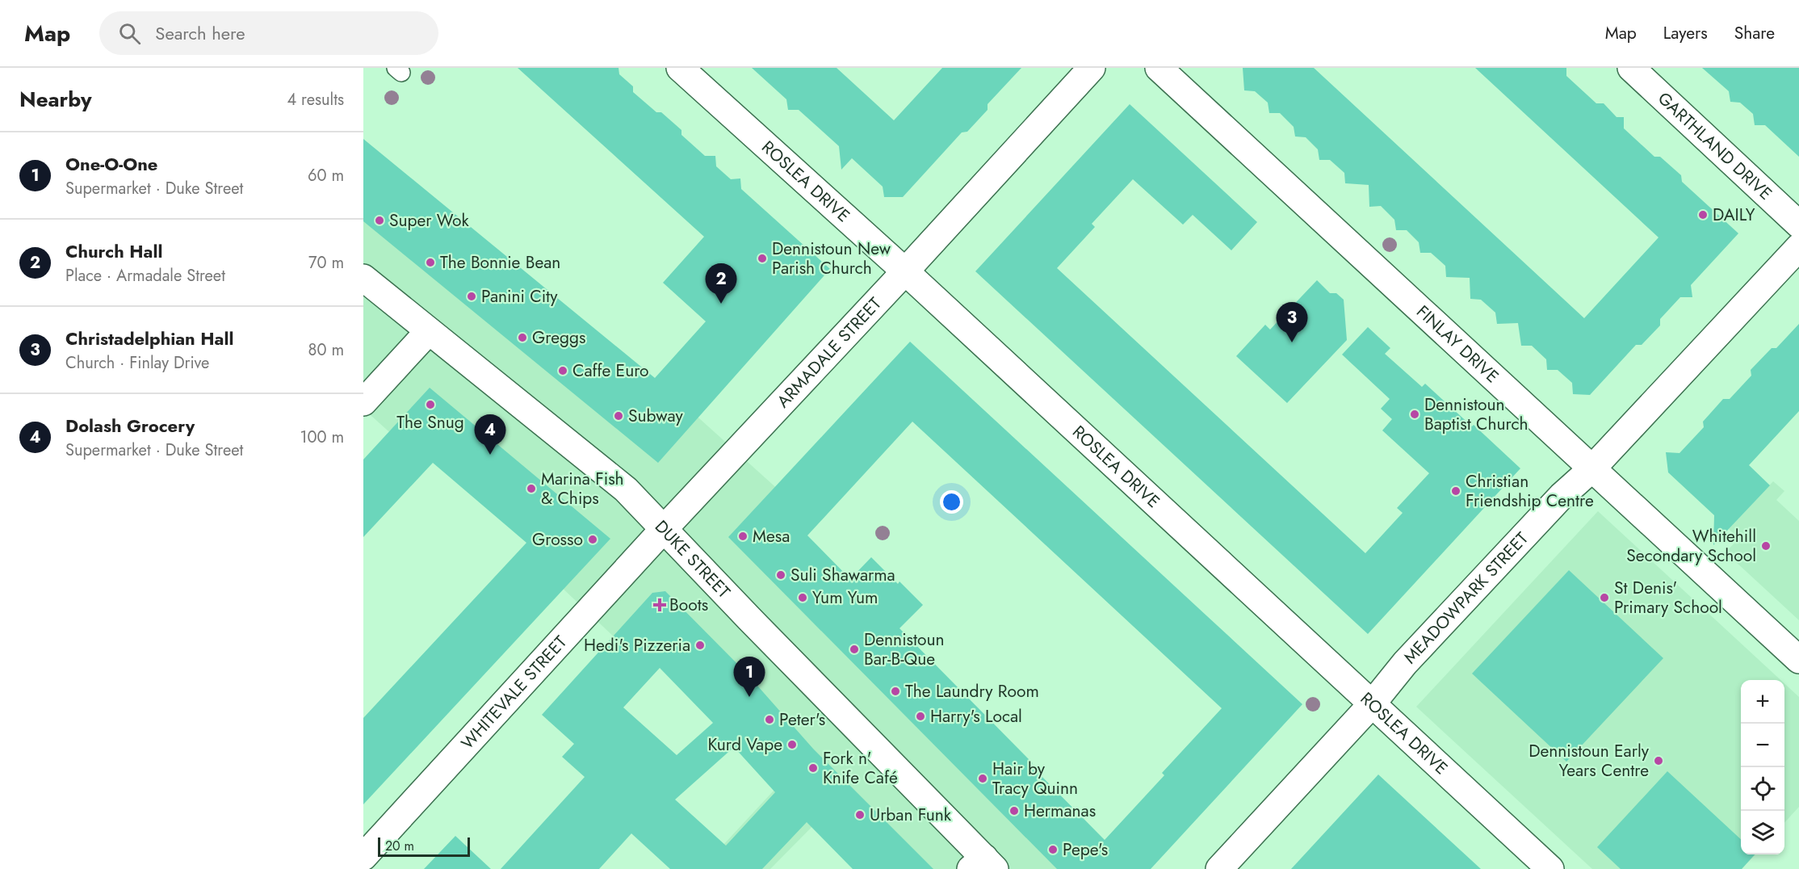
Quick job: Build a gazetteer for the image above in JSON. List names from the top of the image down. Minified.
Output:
{"streets":{"street":["GARTHLAND DRIVE","ROSLEA DRIVE","FINLAY DRIVE","ARMADALE STREET","DUKE STREET","MEADOWPARK STREET","WHITEVALE STREET"]},"crossings":[["ROSLEA DRIVE","ARMADALE STREET"],["ROSLEA DRIVE","MEADOWPARK STREET"],["FINLAY DRIVE","MEADOWPARK STREET"],["ARMADALE STREET","DUKE STREET"],["ARMADALE STREET","WHITEVALE STREET"],["DUKE STREET","WHITEVALE STREET"]],"places":{"other":["DAILY","Super Wok","Dennistoun New Parish Church","The Bonnie Bean","Panini City","Greggs","Caffe Euro","The Snug","Dennistoun Baptist Church","Subway","Marina Fish & Chips","Christian Friendship Centre","Mesa","Grosso","Whitehill Secondary School","Suli Shawarma","Yum Yum","St Denis' Primary School","Hedi's Pizzeria","Dennistoun Bar-B-Que","The Laundry Room","Harry's Local","Peter's","Kurd Vape","Dennistoun Early Years Centre","Fork n' Knife Café","Hair by Tracy Quinn","Hermanas","Urban Funk","Pepe's"],"health":["Boots"]},"scale_bar":"20 m","page":{"header":"Map","search":"Search here","nav":["Map","Layers","Share"],"heading":["Nearby","4 results"],"list":[{"mark":"1","name":"One-O-One","note":"Supermarket · Duke Street","value":"60 m"},{"mark":"2","name":"Church Hall","note":"Place · Armadale Street","value":"70 m"},{"mark":"3","name":"Christadelphian Hall","note":"Church · Finlay Drive","value":"80 m"},{"mark":"4","name":"Dolash Grocery","note":"Supermarket · Duke Street","value":"100 m"}],"pins":["2","3","4","1"],"map_buttons":["+","−"],"scale":"20 m"}}
